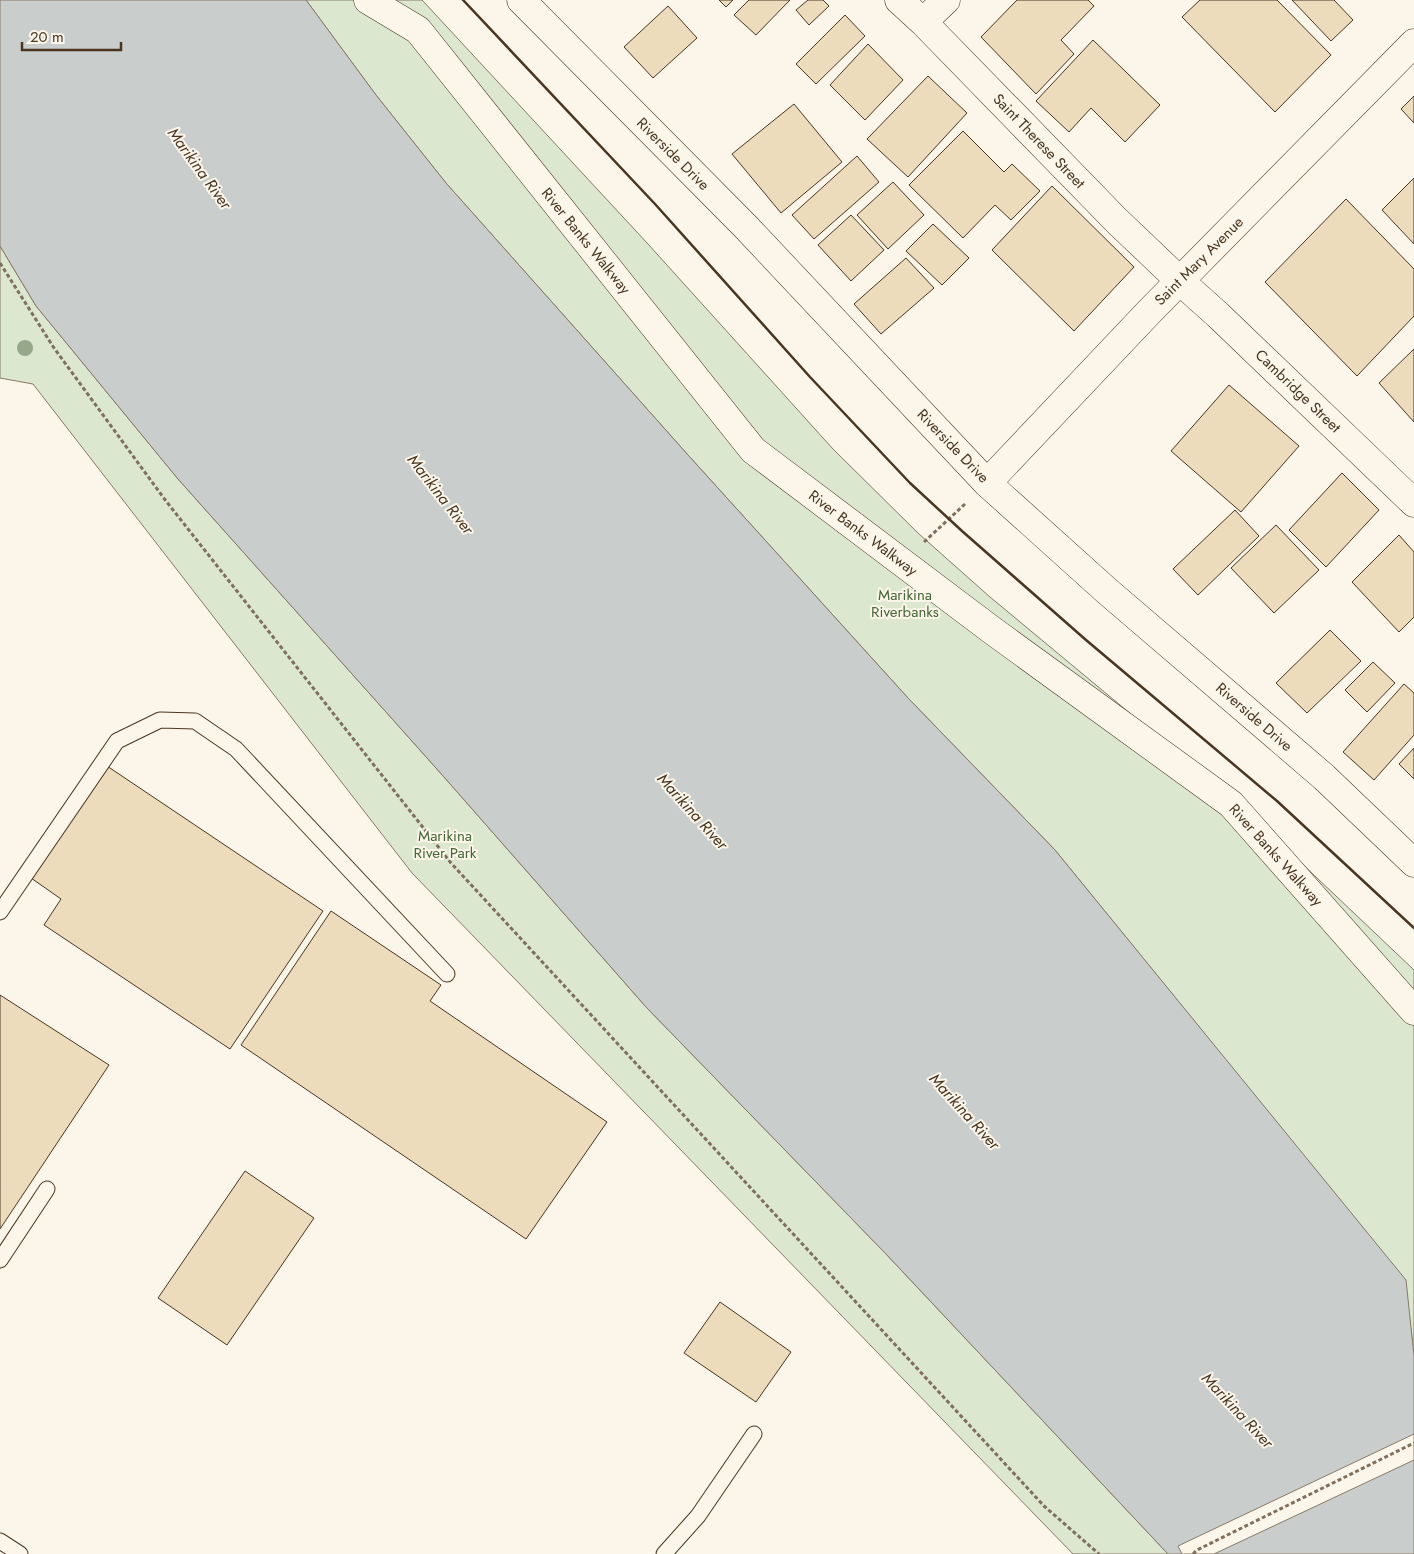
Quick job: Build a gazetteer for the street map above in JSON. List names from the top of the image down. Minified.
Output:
{"streets":{"street":["Saint Therese Street","Riverside Drive","River Banks Walkway","Saint Mary Avenue","Cambridge Street"]},"crossings":[["Saint Therese Street","Saint Mary Avenue"],["Saint Therese Street","Cambridge Street"],["Riverside Drive","Saint Mary Avenue"],["Saint Mary Avenue","Cambridge Street"]],"water":["Marikina River"],"parks":["Marikina Riverbanks","Marikina River Park"],"scale_bar":"20 m"}
